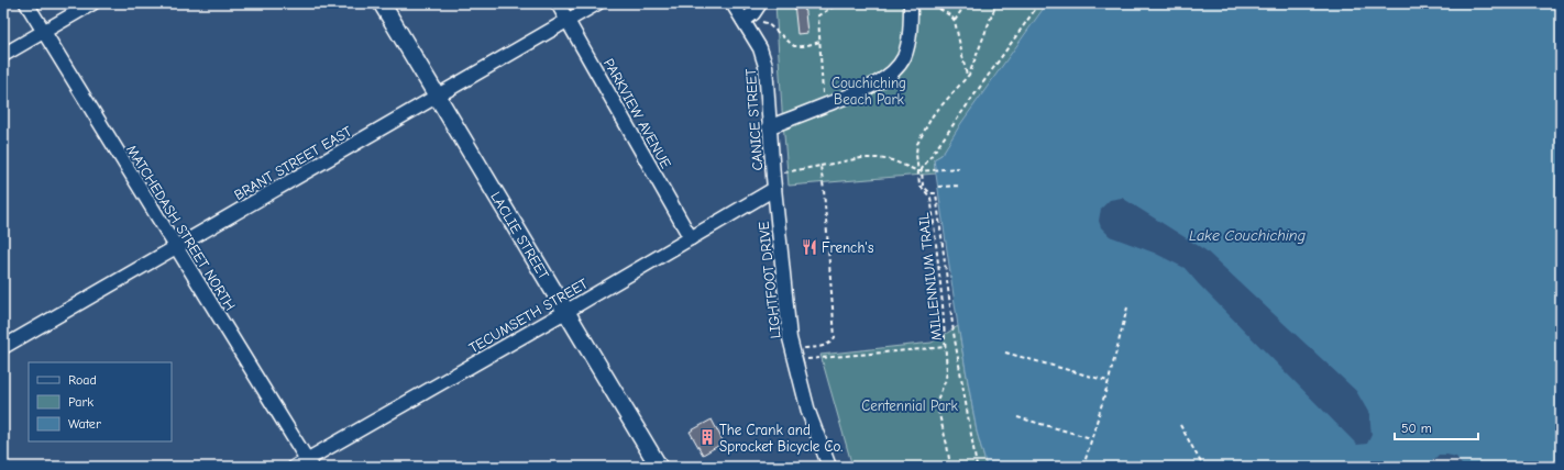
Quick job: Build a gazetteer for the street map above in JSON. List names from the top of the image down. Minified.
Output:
{"streets":{"main road":["LACLIE STREET"],"street":["PARKVIEW AVENUE","CANICE STREET","BRANT STREET EAST","MATCHEDASH STREET NORTH","LIGHTFOOT DRIVE","TECUMSETH STREET"],"path":["MILLENNIUM TRAIL"]},"crossings":[["PARKVIEW AVENUE","BRANT STREET EAST"],["PARKVIEW AVENUE","TECUMSETH STREET"],["CANICE STREET","LIGHTFOOT DRIVE"],["CANICE STREET","TECUMSETH STREET"],["BRANT STREET EAST","MATCHEDASH STREET NORTH"],["BRANT STREET EAST","LACLIE STREET"],["MATCHEDASH STREET NORTH","TECUMSETH STREET"],["LACLIE STREET","TECUMSETH STREET"],["LIGHTFOOT DRIVE","TECUMSETH STREET"]],"water":["Lake Couchiching"],"parks":["Couchiching Beach Park","Centennial Park"],"places":{"restaurant":["French's"],"building":["The Crank and Sprocket Bicycle Co."]},"legend":["Road","Park","Water"],"scale_bar":"50 m"}
